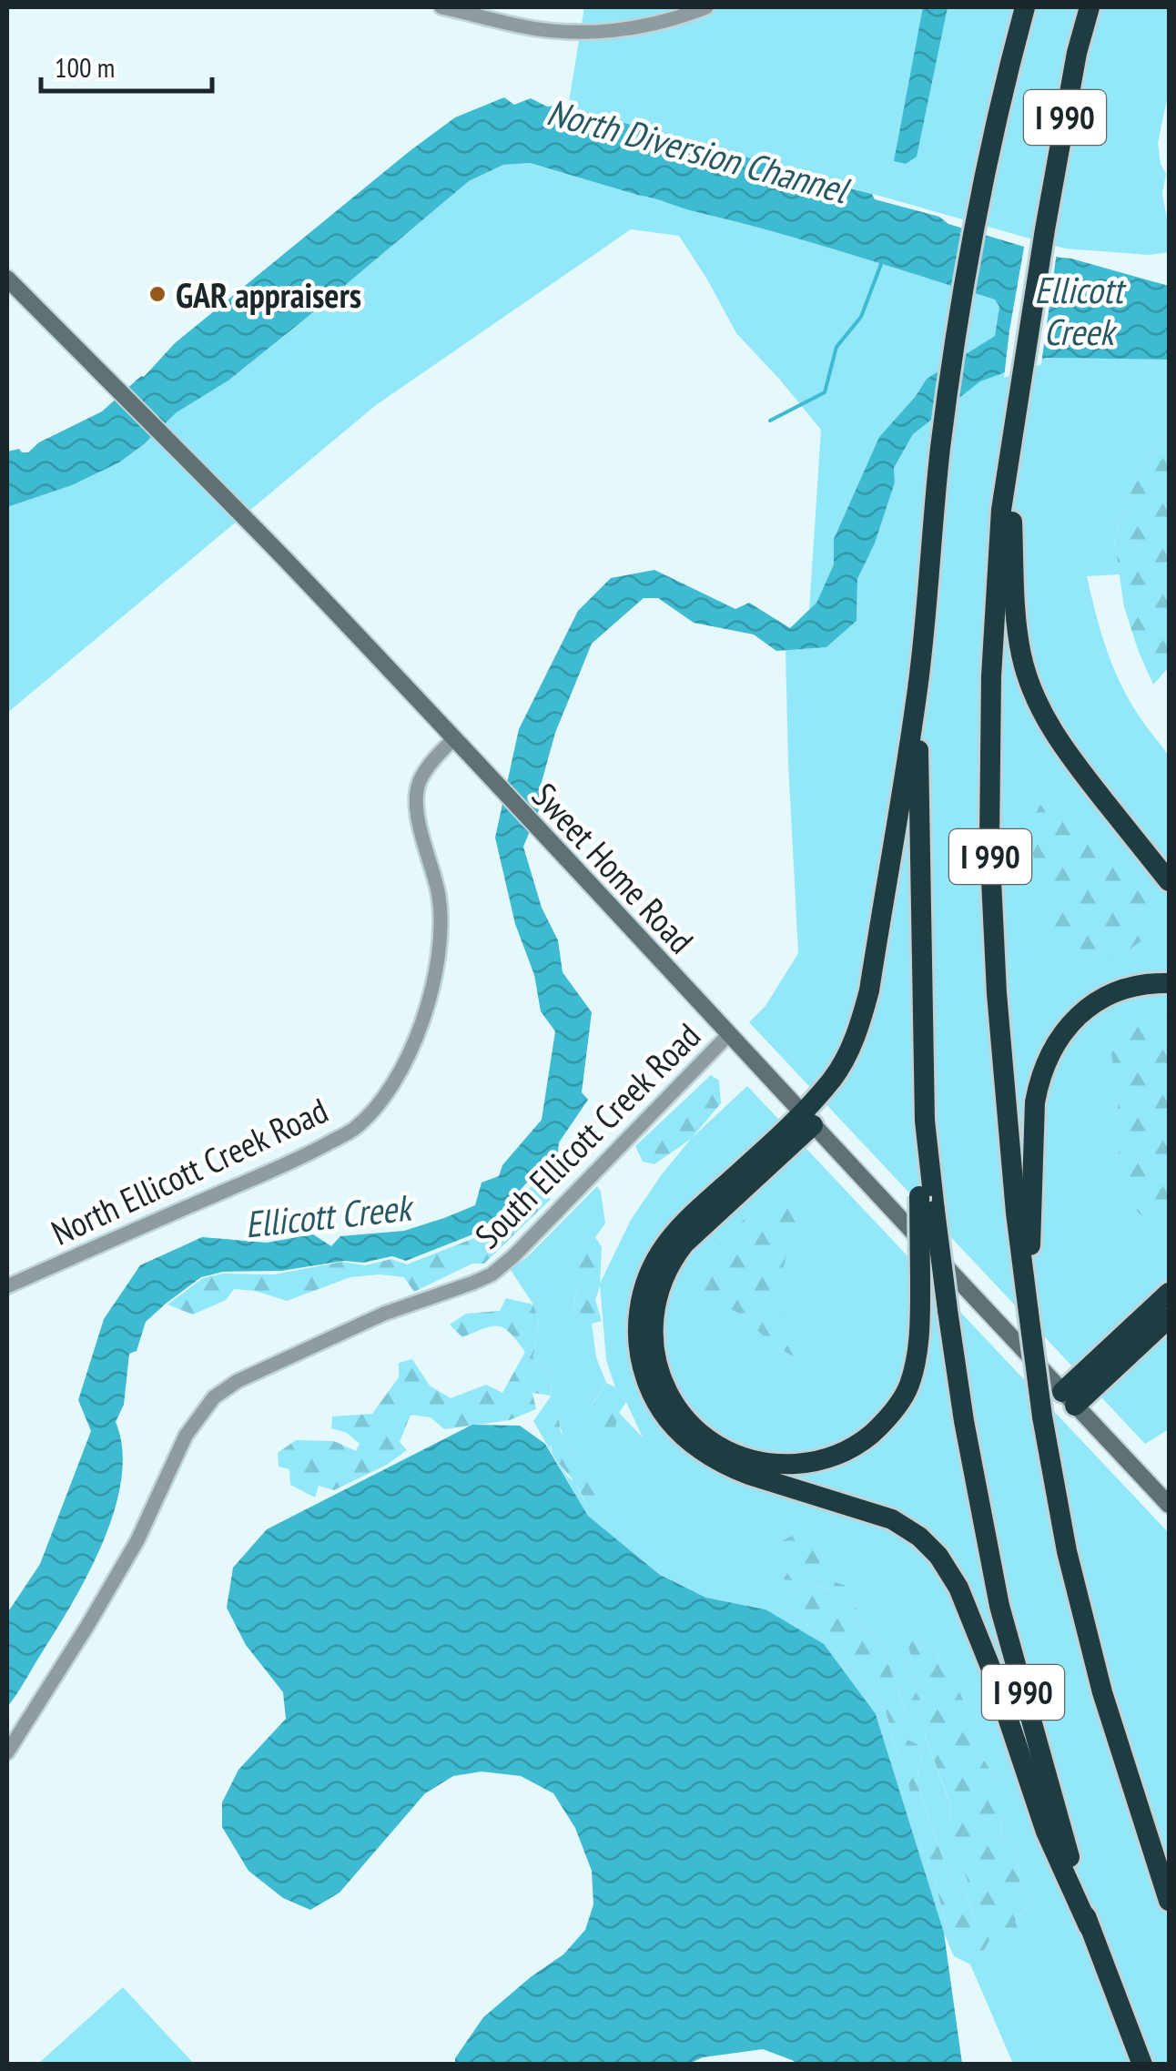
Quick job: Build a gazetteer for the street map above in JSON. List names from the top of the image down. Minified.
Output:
{"streets":{"highway":["I 990"],"main road":["Sweet Home Road"],"street":["South Ellicott Creek Road","North Ellicott Creek Road"]},"crossings":[["Sweet Home Road","South Ellicott Creek Road"],["Sweet Home Road","North Ellicott Creek Road"]],"water":["North Diversion Channel","Ellicott Creek"],"places":["GAR appraisers"],"scale_bar":"100 m"}
